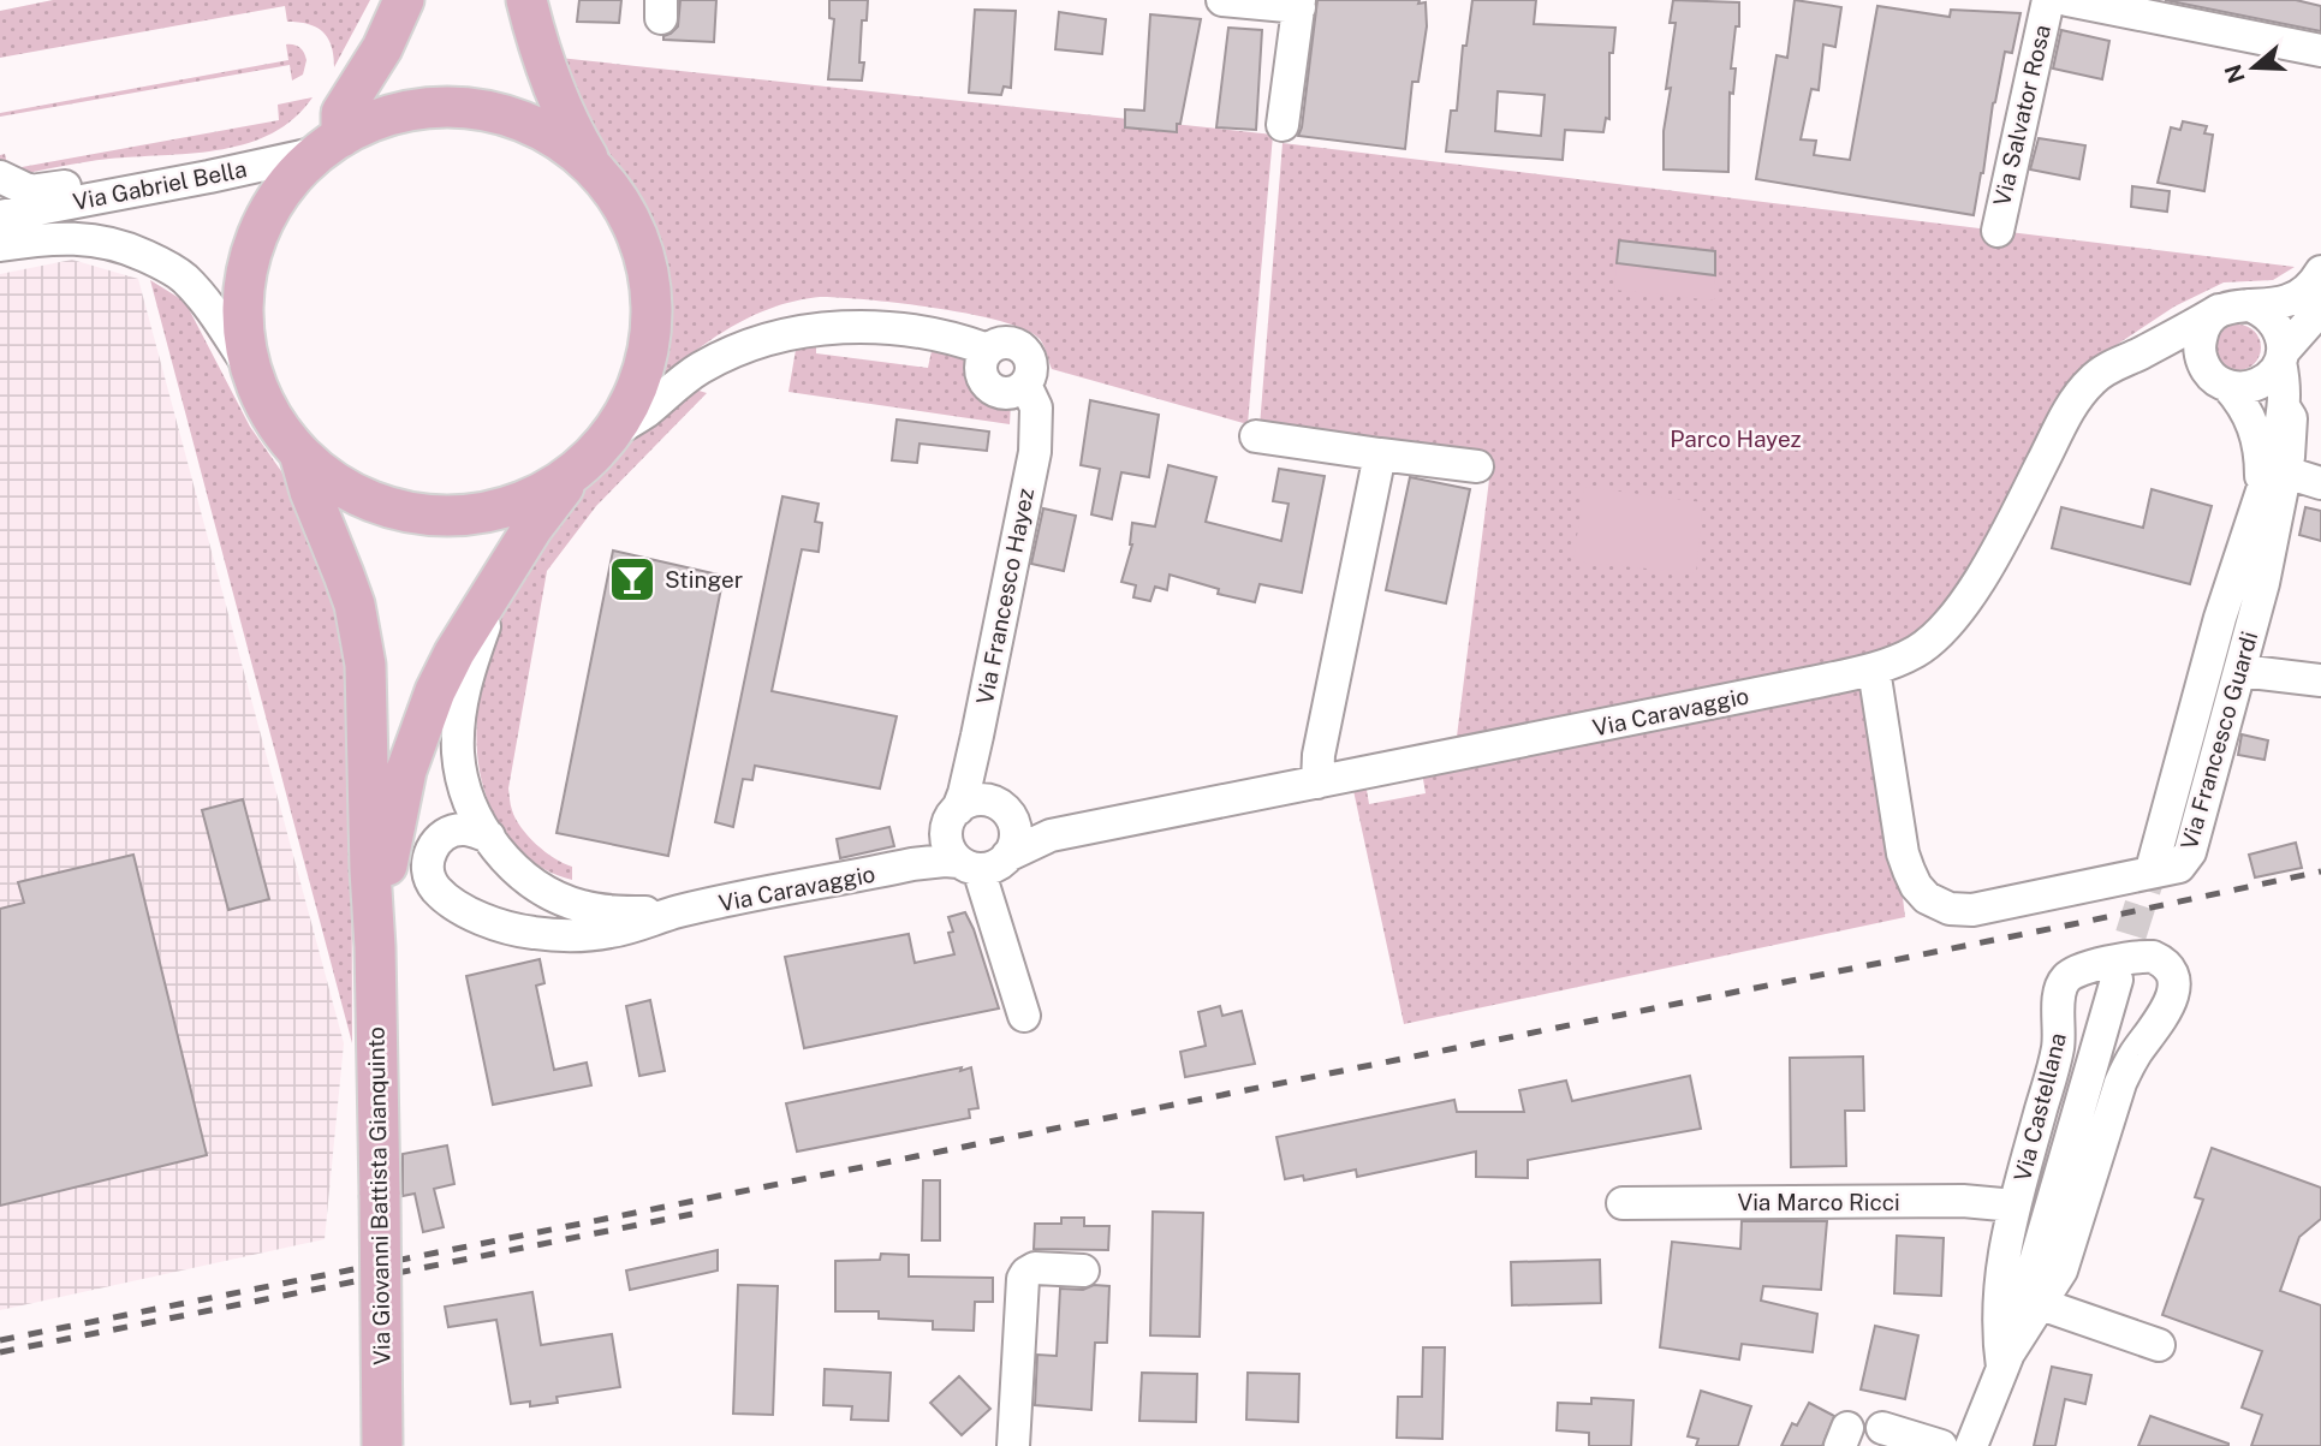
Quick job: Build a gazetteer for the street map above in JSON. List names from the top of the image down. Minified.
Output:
{"streets":{"main road":["Via Giovanni Battista Gianquinto"],"street":["Via Salvator Rosa","Via Gabriel Bella","Via Francesco Hayez","Via Caravaggio","Via Francesco Guardi","Via Castellana","Via Marco Ricci"]},"crossings":[["Via Francesco Hayez","Via Caravaggio"],["Via Caravaggio","Via Francesco Guardi"],["Via Caravaggio","Via Giovanni Battista Gianquinto"],["Via Castellana","Via Marco Ricci"]],"parks":["Parco Hayez"],"places":{"bar":["Stinger"]},"north":"left"}
